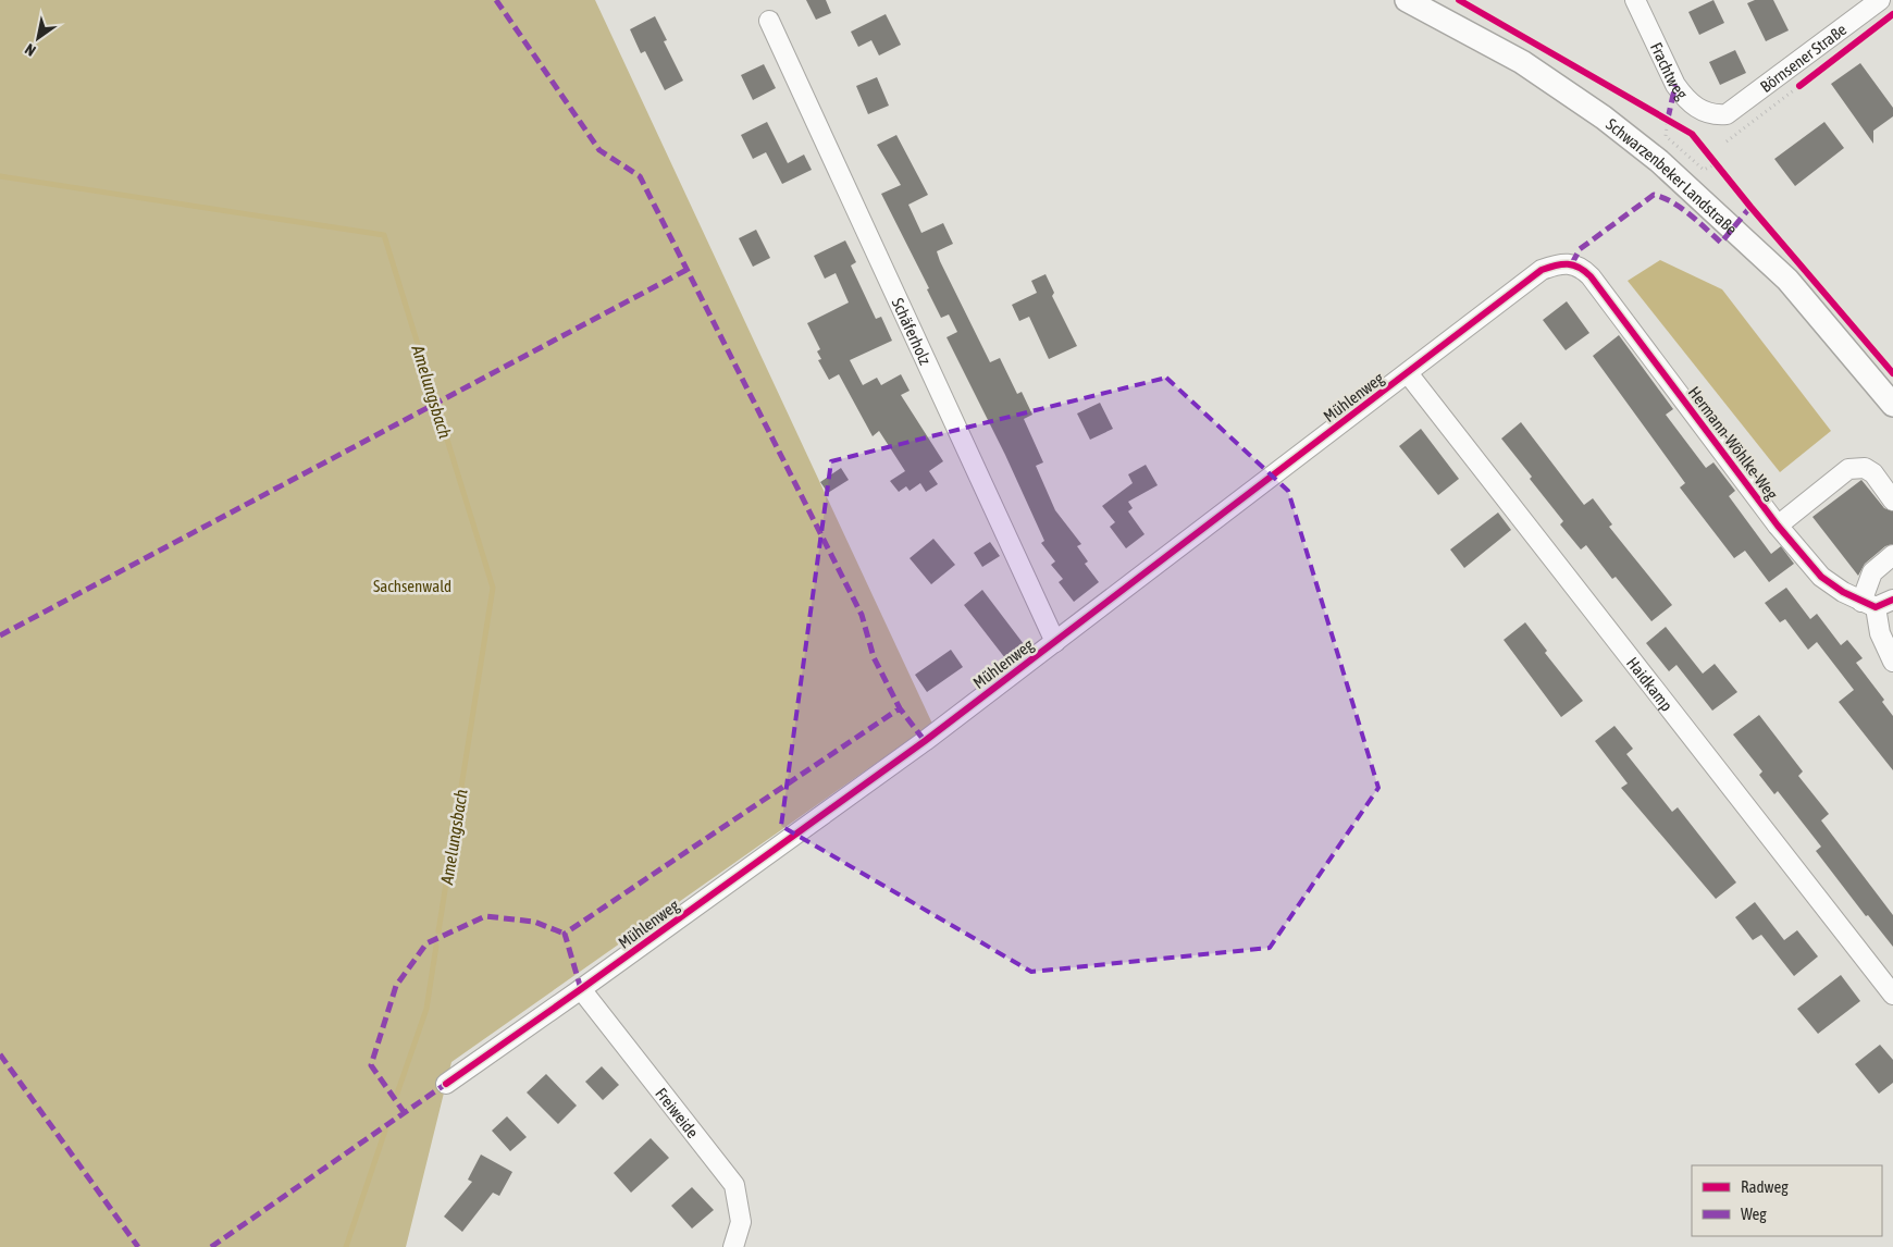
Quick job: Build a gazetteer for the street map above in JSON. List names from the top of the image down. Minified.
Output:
{"streets":{"main road":["Schwarzenbeker Landstraße"],"street":["Börnsener Straße","Frachtweg","Schäferholz","Mühlenweg","Hermann-Wöhlke-Weg","Haidkamp","Freiweide"]},"crossings":[["Börnsener Straße","Frachtweg"],["Schäferholz","Mühlenweg"],["Mühlenweg","Hermann-Wöhlke-Weg"],["Mühlenweg","Haidkamp"],["Mühlenweg","Freiweide"]],"water":["Amelungsbach"],"parks":["Sachsenwald"],"legend":["Radweg","Weg"],"north":"bottom left"}
